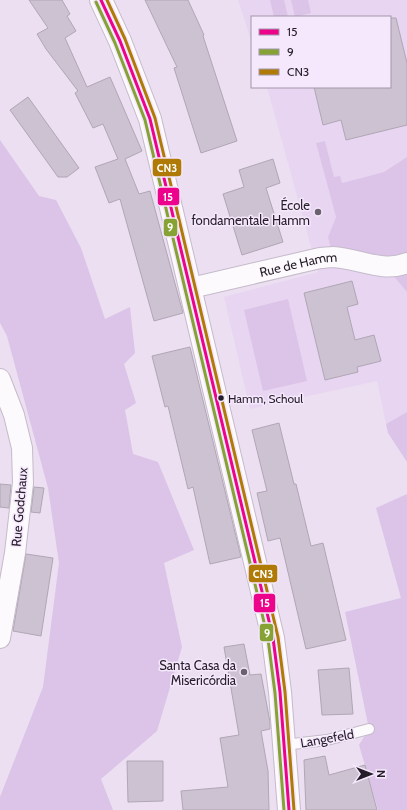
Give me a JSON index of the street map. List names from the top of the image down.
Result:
{
  "streets": {
    "street": ["Rue de Hamm", "Rue Godchaux"],
    "lane": ["Langefeld"]
  },
  "places": ["École fondamentale Hamm", "Hamm, Schoul", "Santa Casa da Misericórdia"],
  "lines": ["transit line 15", "transit line CN3", "transit line 9"],
  "legend": ["15", "9", "CN3"],
  "north": "right"
}
